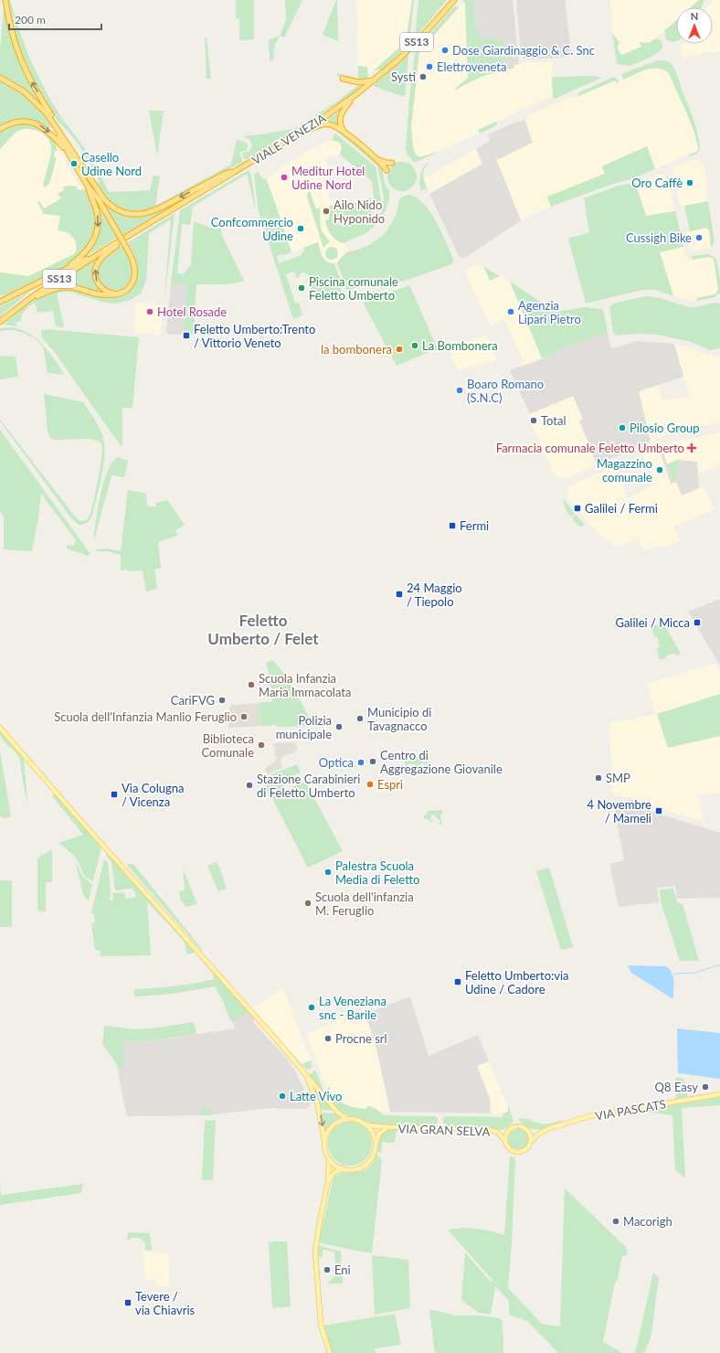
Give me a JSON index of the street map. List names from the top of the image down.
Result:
{
  "streets": {
    "highway": ["SS13", "VIALE VENEZIA"],
    "main road": ["VIA PASCATS", "VIA GRAN SELVA"]
  },
  "crossings": [
    ["VIA PASCATS", "VIA GRAN SELVA"]
  ],
  "districts": ["Feletto Umberto / Felet"],
  "places": {
    "other": [
      "Dose Giardinaggio & C. Snc",
      "Elettroveneta",
      "Systi",
      "Casello Udine Nord",
      "Meditur Hotel Udine Nord",
      "Oro Caffè",
      "Ailo Nido Hyponido",
      "Confcommercio Udine",
      "Cussigh Bike",
      "Piscina comunale Feletto Umberto",
      "Hotel Rosade",
      "Agenzia Lipari Pietro",
      "La Bombonera",
      "la bombonera",
      "Boaro Romano (S.N.C)",
      "Total",
      "Pilosio Group",
      "Magazzino comunale",
      "Scuola Infanzia Maria Immacolata",
      "CariFVG",
      "Scuola dell'Infanzia Manlio Feruglio",
      "Municipio di Tavagnacco",
      "Polizia municipale",
      "Biblioteca Comunale",
      "Centro di Aggregazione Giovanile",
      "Optica",
      "SMP",
      "Esprì",
      "Stazione Carabinieri di Feletto Umberto",
      "Palestra Scuola Media di Feletto",
      "Scuola dell'infanzia M. Feruglio",
      "La Veneziana snc - Barile",
      "Procne srl",
      "Q8 Easy",
      "Latte Vivo",
      "Macorigh",
      "Eni"
    ],
    "transit": [
      "Feletto Umberto:Trento / Vittorio Veneto",
      "Galilei / Fermi",
      "Fermi",
      "24 Maggio / Tiepolo",
      "Galilei / Micca",
      "Via Colugna / Vicenza",
      "4 Novembre / Mameli",
      "Feletto Umberto:via Udine / Cadore",
      "Tevere / via Chiavris"
    ],
    "health": ["Farmacia comunale Feletto Umberto"]
  },
  "scale_bar": "200 m",
  "north": "top"
}
